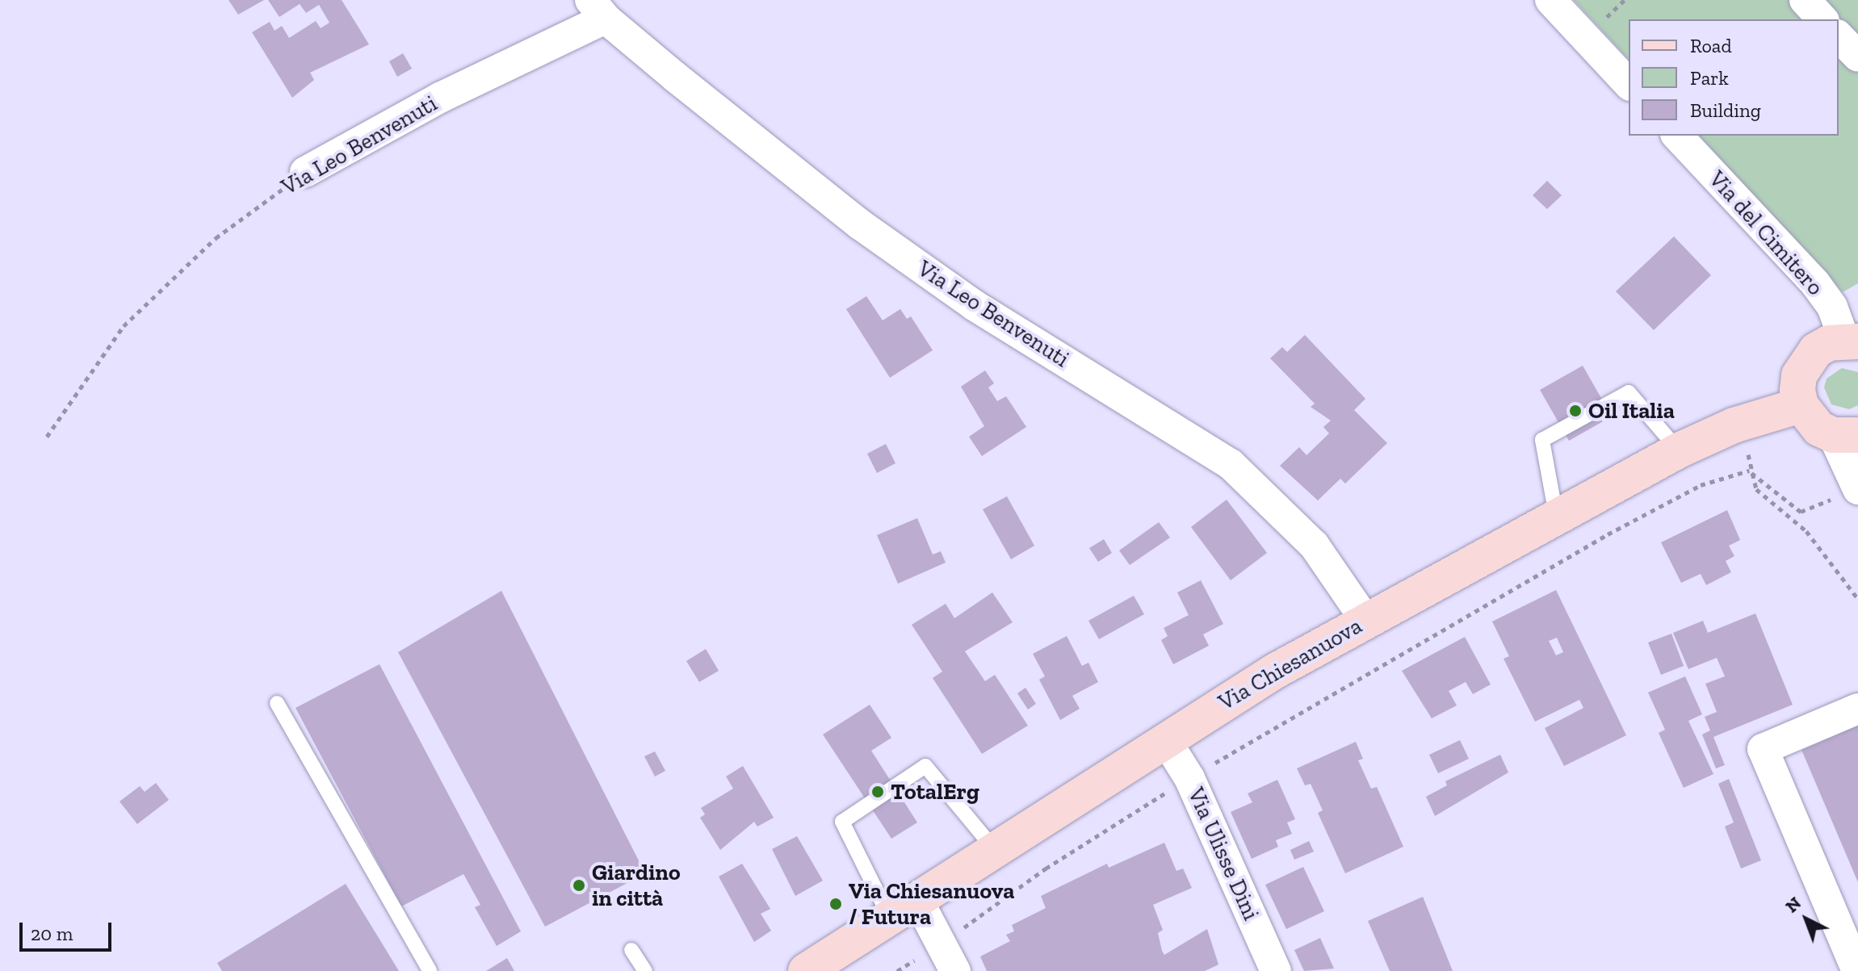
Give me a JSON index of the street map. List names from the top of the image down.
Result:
{
  "streets": {
    "main road": ["Via Chiesanuova"],
    "street": ["Via Leo Benvenuti", "Via del Cimitero", "Via Ulisse Dini"]
  },
  "crossings": [
    ["Via Leo Benvenuti", "Via Chiesanuova"],
    ["Via Chiesanuova", "Via Ulisse Dini"]
  ],
  "places": [
    "Oil Italia",
    "TotalErg",
    "Giardino in città",
    "Via Chiesanuova / Futura"
  ],
  "legend": ["Road", "Park", "Building"],
  "scale_bar": "20 m",
  "north": "top left"
}
